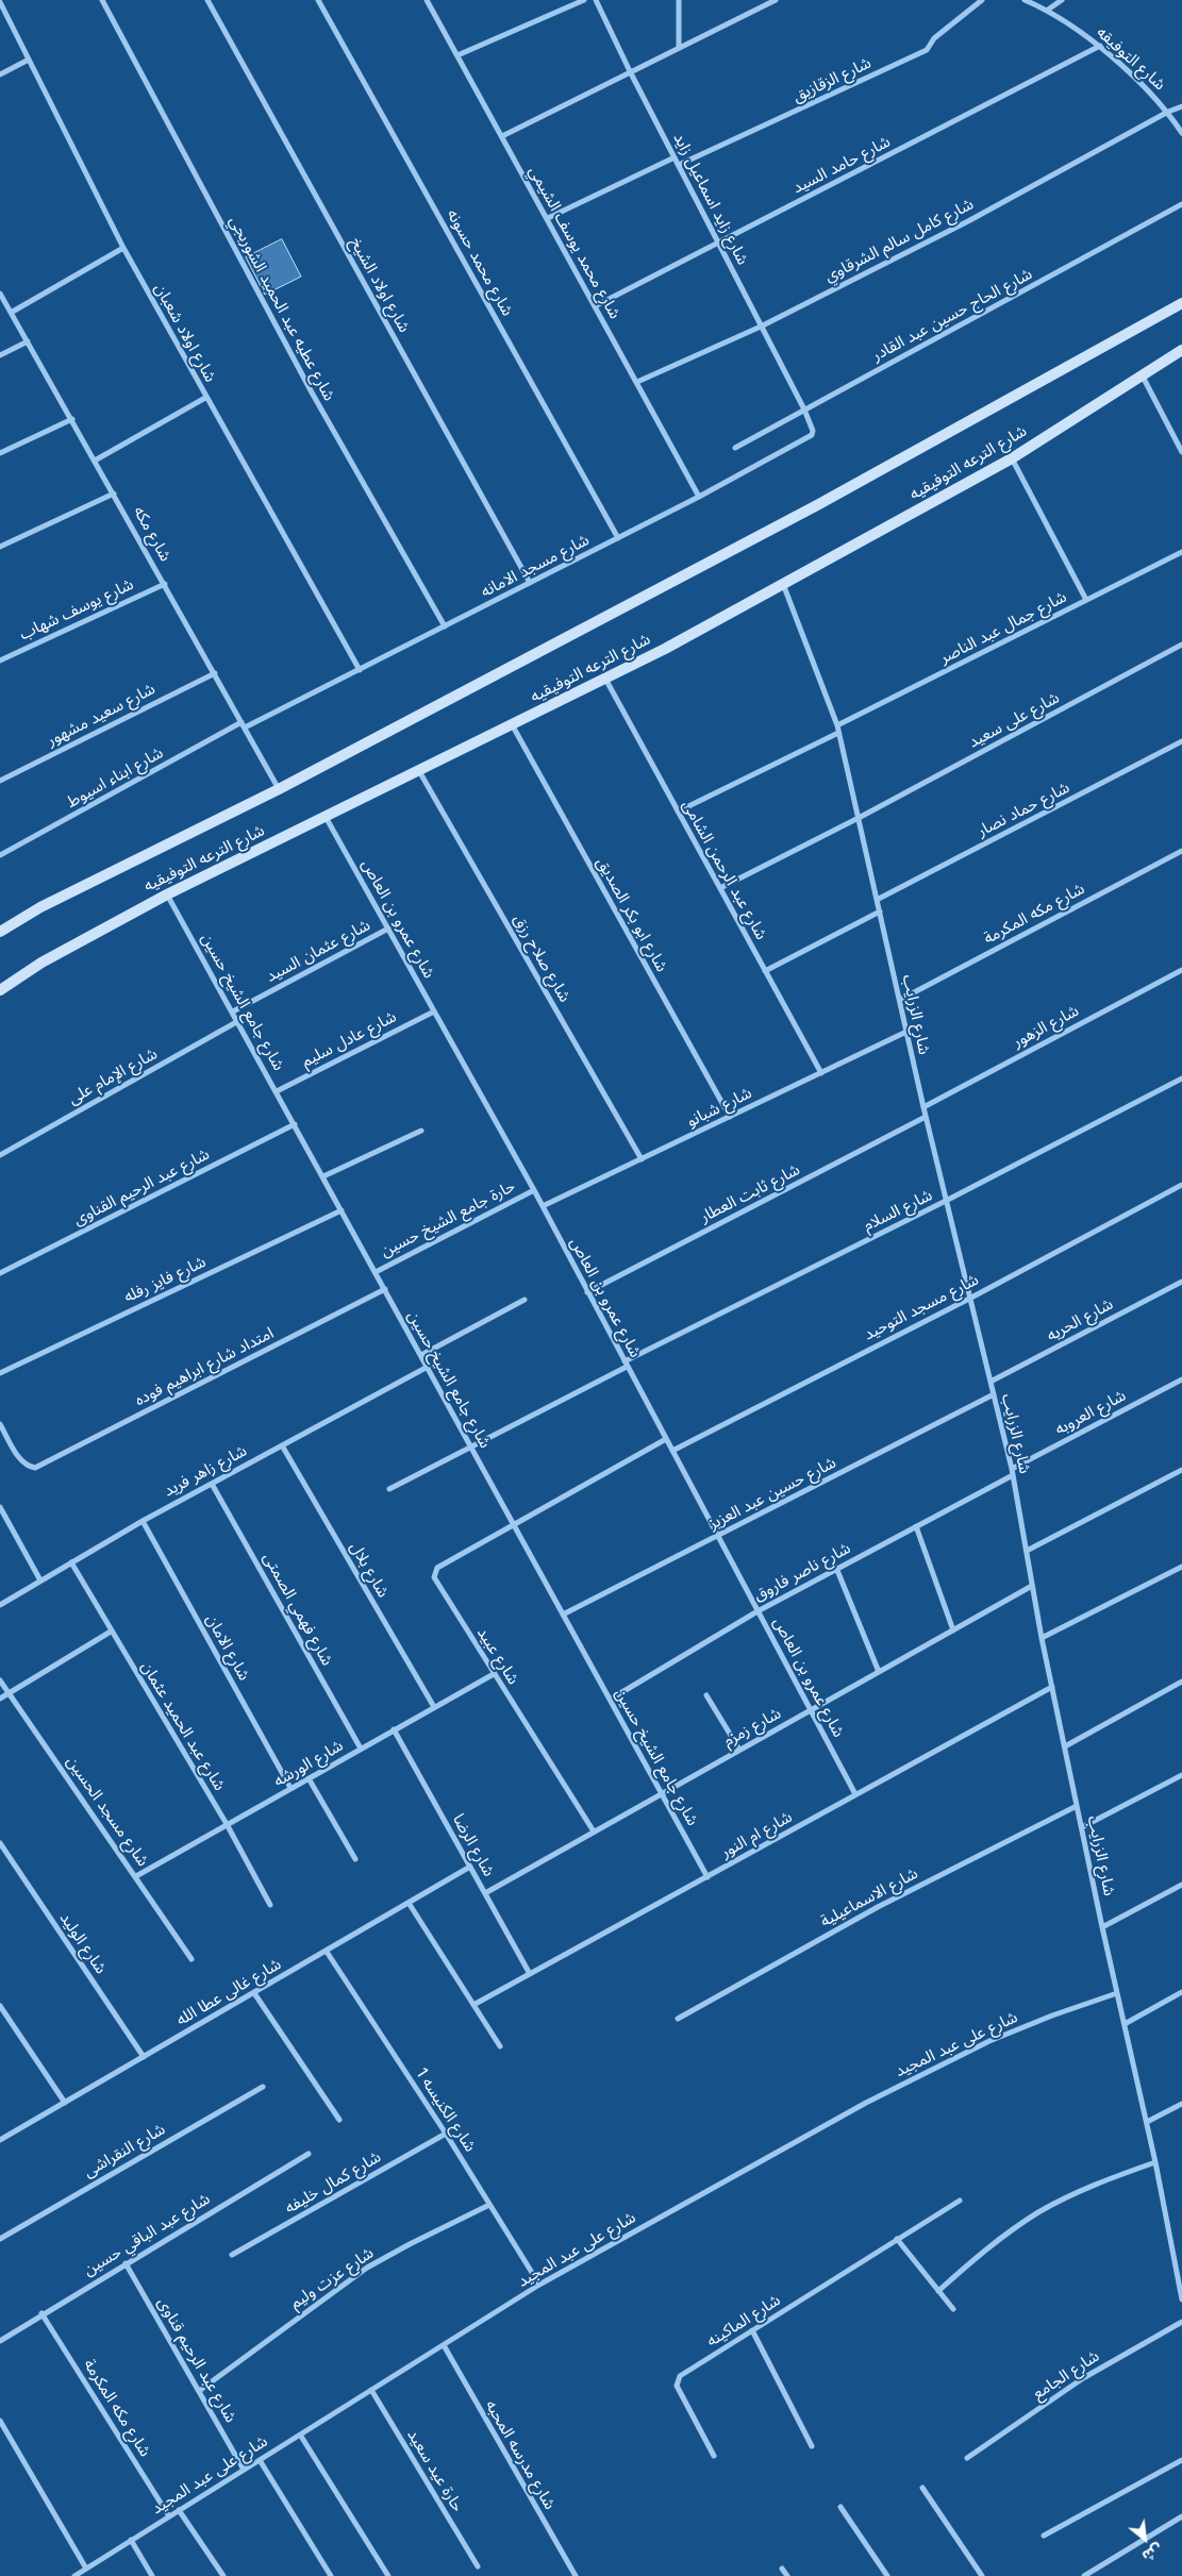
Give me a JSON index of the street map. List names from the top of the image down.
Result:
{
  "streets": {
    "main road": ["شارع الترعه التوفيقيه"],
    "street": [
      "شارع التوفيقه",
      "شارع الزقازيق",
      "شارع حامد السيد",
      "شارع زايد اسماعيل زايد",
      "شارع كامل سالم الشرقاوي",
      "شارع محمد يوسف الشيمي",
      "شارع محمد حسونه",
      "شارع اولاد الشيخ",
      "شارع عطيه عبد الحميد الشوربجي",
      "شارع الحاج حسين عبد القادر",
      "شارع اولاد شعبان",
      "شارع مكه",
      "شارع مسجد الامانه",
      "شارع يوسف شهاب",
      "شارع جمال عبد الناصر",
      "شارع سعيد مشهور",
      "شارع على سعيد",
      "شارع ابناء اسيوط",
      "شارع حماد نصار",
      "شارع عبد الرحمن الشامى",
      "شارع مكه المكرمة",
      "شارع ابو بكر الصديق",
      "شارع عمرو بن العاص",
      "شارع عثمان السيد",
      "شارع صلاح رزق",
      "شارع جامع الشيخ حسين",
      "شارع الزرايب",
      "شارع الزهور",
      "شارع عادل سليم",
      "شارع الإمام على",
      "شارع شبانو",
      "شارع عبد الرحيم القناوى",
      "شارع ثابت العطار",
      "شارع السلام",
      "حارة جامع الشيخ حسين",
      "شارع فايز رفله",
      "شارع مسجد التوحيد",
      "شارع الحريه",
      "امتداد شارع ابراهيم فوده",
      "شارع العروبه",
      "شارع زاهر فريد",
      "شارع حسين عبد العزيز",
      "شارع بلال",
      "شارع ناصر فاروق",
      "شارع فهمي الصمتى",
      "شارع الامان",
      "شارع عبيد",
      "شارع عبد الحميد عثمان",
      "شارع زمزم",
      "شارع الورشه",
      "شارع مسجد الحسين",
      "شارع ام النور",
      "شارع الرضا",
      "شارع الاسماعيلية",
      "شارع الوليد",
      "شارع غالى عطا الله",
      "شارع على عبد المجيد",
      "شارع الكنيسه 1",
      "شارع النقراشى",
      "شارع كمال خليفه",
      "شارع عبد الباقي حسين",
      "شارع عزت وليم",
      "شارع الماكينه",
      "شارع عبد الرحيم قناوى",
      "شارع الجامع",
      "شارع مدرسه المحبه",
      "حارة عيد سعيد"
    ]
  },
  "crossings": [
    ["شارع التوفيقه", "شارع حامد السيد"],
    ["شارع التوفيقه", "شارع كامل سالم الشرقاوي"],
    ["شارع الزقازيق", "شارع زايد اسماعيل زايد"],
    ["شارع حامد السيد", "شارع زايد اسماعيل زايد"],
    ["شارع حامد السيد", "شارع محمد يوسف الشيمي"],
    ["شارع زايد اسماعيل زايد", "شارع كامل سالم الشرقاوي"],
    ["شارع زايد اسماعيل زايد", "شارع الحاج حسين عبد القادر"],
    ["شارع زايد اسماعيل زايد", "شارع مسجد الامانه"],
    ["شارع كامل سالم الشرقاوي", "شارع محمد يوسف الشيمي"],
    ["شارع محمد يوسف الشيمي", "شارع مسجد الامانه"],
    ["شارع محمد حسونه", "شارع مسجد الامانه"],
    ["شارع اولاد الشيخ", "شارع مسجد الامانه"],
    ["شارع عطيه عبد الحميد الشوربجي", "شارع مسجد الامانه"],
    ["شارع الحاج حسين عبد القادر", "شارع مسجد الامانه"],
    ["شارع اولاد شعبان", "شارع مسجد الامانه"],
    ["شارع الترعه التوفيقيه", "شارع مكه"],
    ["شارع الترعه التوفيقيه", "شارع عبد الرحمن الشامى"],
    ["شارع الترعه التوفيقيه", "شارع ابو بكر الصديق"],
    ["شارع الترعه التوفيقيه", "شارع عمرو بن العاص"],
    ["شارع الترعه التوفيقيه", "شارع صلاح رزق"],
    ["شارع الترعه التوفيقيه", "شارع جامع الشيخ حسين"],
    ["شارع الترعه التوفيقيه", "شارع الزرايب"],
    ["شارع مكه", "شارع مسجد الامانه"],
    ["شارع مكه", "شارع يوسف شهاب"],
    ["شارع مكه", "شارع سعيد مشهور"],
    ["شارع مكه", "شارع ابناء اسيوط"],
    ["شارع مسجد الامانه", "شارع ابناء اسيوط"],
    ["شارع جمال عبد الناصر", "شارع الزرايب"],
    ["شارع على سعيد", "شارع عبد الرحمن الشامى"],
    ["شارع على سعيد", "شارع الزرايب"],
    ["شارع حماد نصار", "شارع الزرايب"],
    ["شارع عبد الرحمن الشامى", "شارع شبانو"],
    ["شارع مكه المكرمة", "شارع الزرايب"],
    ["شارع مكه المكرمة", "شارع على عبد المجيد"],
    ["شارع مكه المكرمة", "شارع عبد الباقي حسين"],
    ["شارع ابو بكر الصديق", "شارع شبانو"],
    ["شارع عمرو بن العاص", "شارع عثمان السيد"],
    ["شارع عمرو بن العاص", "شارع عادل سليم"],
    ["شارع عمرو بن العاص", "شارع شبانو"],
    ["شارع عمرو بن العاص", "شارع ثابت العطار"],
    ["شارع عمرو بن العاص", "شارع السلام"],
    ["شارع عمرو بن العاص", "حارة جامع الشيخ حسين"],
    ["شارع عمرو بن العاص", "شارع مسجد التوحيد"],
    ["شارع عمرو بن العاص", "شارع حسين عبد العزيز"],
    ["شارع عمرو بن العاص", "شارع ناصر فاروق"],
    ["شارع عمرو بن العاص", "شارع زمزم"],
    ["شارع عمرو بن العاص", "شارع ام النور"],
    ["شارع عثمان السيد", "شارع جامع الشيخ حسين"],
    ["شارع صلاح رزق", "شارع شبانو"],
    ["شارع جامع الشيخ حسين", "شارع عادل سليم"],
    ["شارع جامع الشيخ حسين", "شارع الإمام على"],
    ["شارع جامع الشيخ حسين", "شارع عبد الرحيم القناوى"],
    ["شارع جامع الشيخ حسين", "حارة جامع الشيخ حسين"],
    ["شارع جامع الشيخ حسين", "شارع فايز رفله"],
    ["شارع جامع الشيخ حسين", "امتداد شارع ابراهيم فوده"],
    ["شارع جامع الشيخ حسين", "شارع زاهر فريد"],
    ["شارع جامع الشيخ حسين", "شارع حسين عبد العزيز"],
    ["شارع جامع الشيخ حسين", "شارع ناصر فاروق"],
    ["شارع جامع الشيخ حسين", "شارع عبيد"],
    ["شارع جامع الشيخ حسين", "شارع زمزم"],
    ["شارع جامع الشيخ حسين", "شارع ام النور"],
    ["شارع الزرايب", "شارع الزهور"],
    ["شارع الزرايب", "شارع شبانو"],
    ["شارع الزرايب", "شارع ثابت العطار"],
    ["شارع الزرايب", "شارع السلام"],
    ["شارع الزرايب", "شارع مسجد التوحيد"],
    ["شارع الزرايب", "شارع الحريه"],
    ["شارع الزرايب", "شارع العروبه"],
    ["شارع الزرايب", "شارع حسين عبد العزيز"],
    ["شارع الزرايب", "شارع ناصر فاروق"],
    ["شارع الزرايب", "شارع زمزم"],
    ["شارع الزرايب", "شارع ام النور"],
    ["شارع الزرايب", "شارع الاسماعيلية"],
    ["شارع الزرايب", "شارع على عبد المجيد"],
    ["شارع العروبه", "شارع ناصر فاروق"],
    ["شارع زاهر فريد", "شارع بلال"],
    ["شارع زاهر فريد", "شارع فهمي الصمتى"],
    ["شارع زاهر فريد", "شارع الامان"],
    ["شارع زاهر فريد", "شارع عبد الحميد عثمان"],
    ["شارع بلال", "شارع الورشه"],
    ["شارع فهمي الصمتى", "شارع الورشه"],
    ["شارع الامان", "شارع الورشه"],
    ["شارع عبيد", "شارع زمزم"],
    ["شارع عبيد", "شارع الورشه"],
    ["شارع عبد الحميد عثمان", "شارع الورشه"],
    ["شارع زمزم", "شارع الرضا"],
    ["شارع الورشه", "شارع مسجد الحسين"],
    ["شارع الورشه", "شارع الرضا"],
    ["شارع ام النور", "شارع الرضا"],
    ["شارع الرضا", "شارع غالى عطا الله"],
    ["شارع الوليد", "شارع غالى عطا الله"],
    ["شارع غالى عطا الله", "شارع الكنيسه 1"],
    ["شارع على عبد المجيد", "شارع الكنيسه 1"],
    ["شارع على عبد المجيد", "شارع عبد الرحيم قناوى"],
    ["شارع على عبد المجيد", "شارع مدرسه المحبه"],
    ["شارع على عبد المجيد", "حارة عيد سعيد"],
    ["شارع الكنيسه 1", "شارع كمال خليفه"],
    ["شارع الكنيسه 1", "شارع عزت وليم"],
    ["شارع عبد الباقي حسين", "شارع عبد الرحيم قناوى"],
    ["شارع عزت وليم", "شارع عبد الرحيم قناوى"]
  ],
  "north": "bottom right"
}
